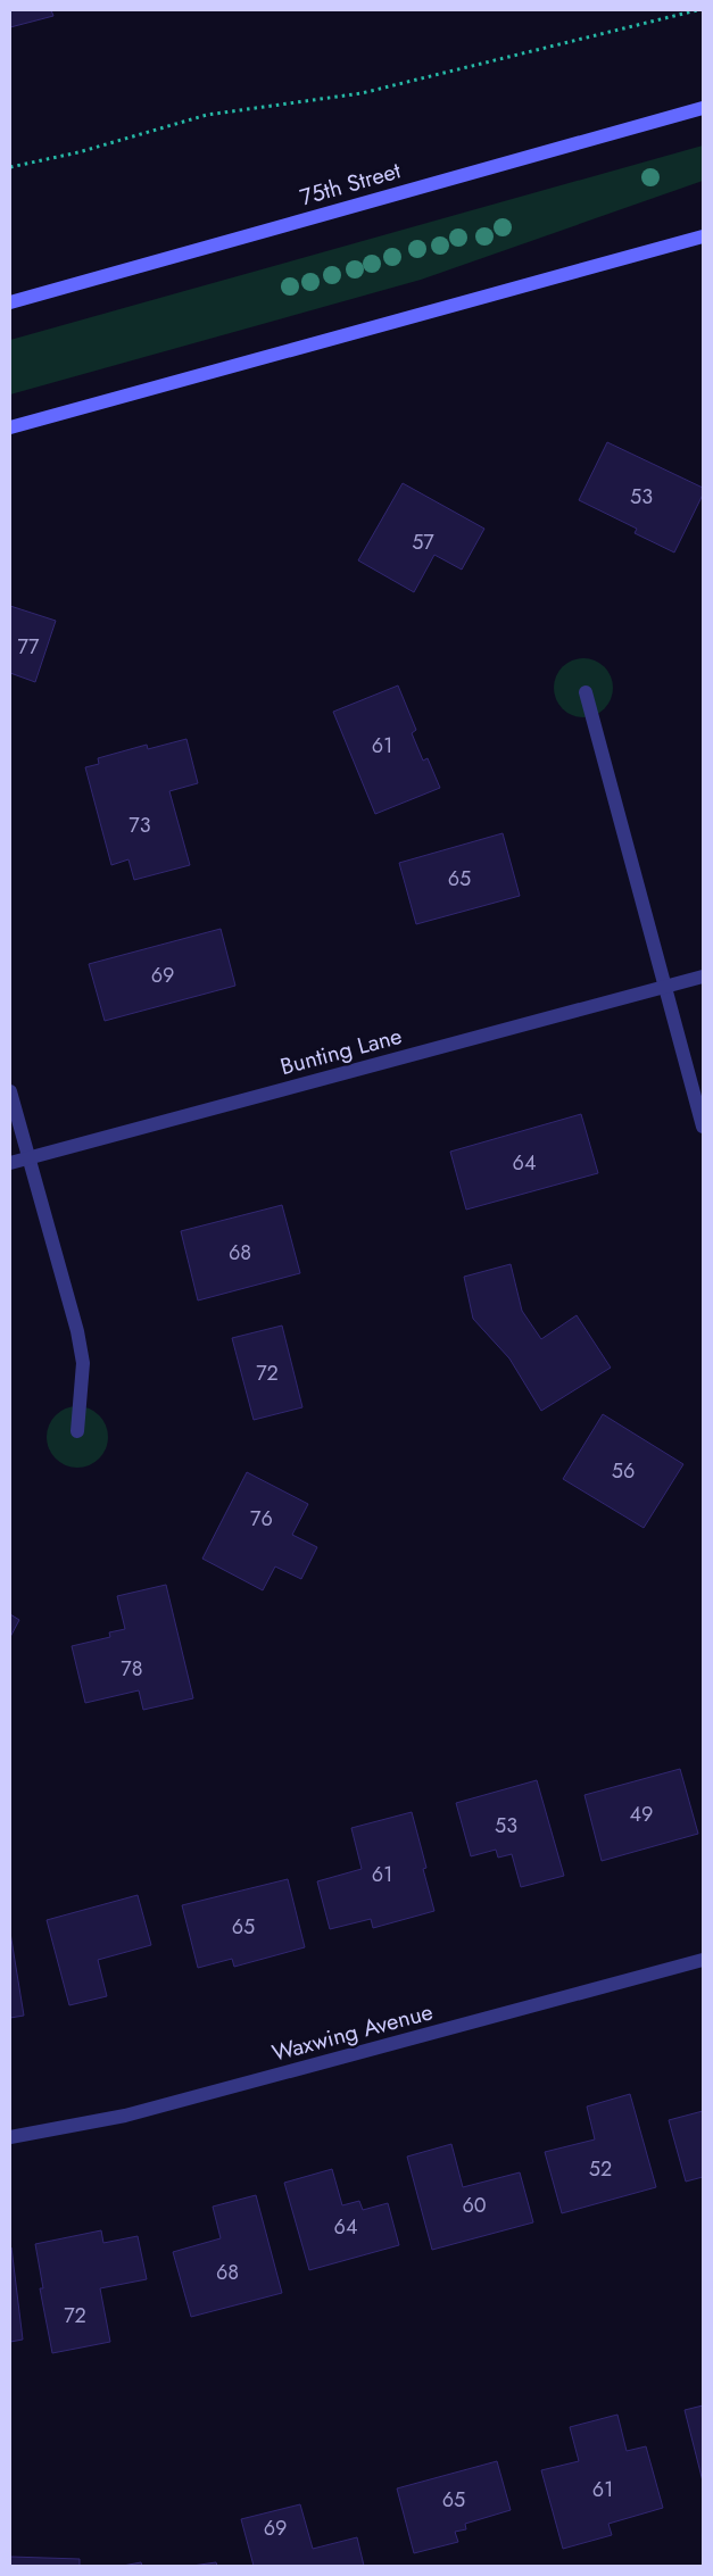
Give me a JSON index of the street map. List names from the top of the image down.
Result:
{
  "streets": {
    "main road": ["75th Street"],
    "street": ["Bunting Lane", "Waxwing Avenue"]
  },
  "house_numbers": [
    "53",
    "57",
    "77",
    "61",
    "73",
    "65",
    "69",
    "64",
    "68",
    "72",
    "56",
    "76",
    "78",
    "49",
    "53",
    "61",
    "65",
    "52",
    "60",
    "64",
    "68",
    "72",
    "61",
    "65",
    "69"
  ]
}
